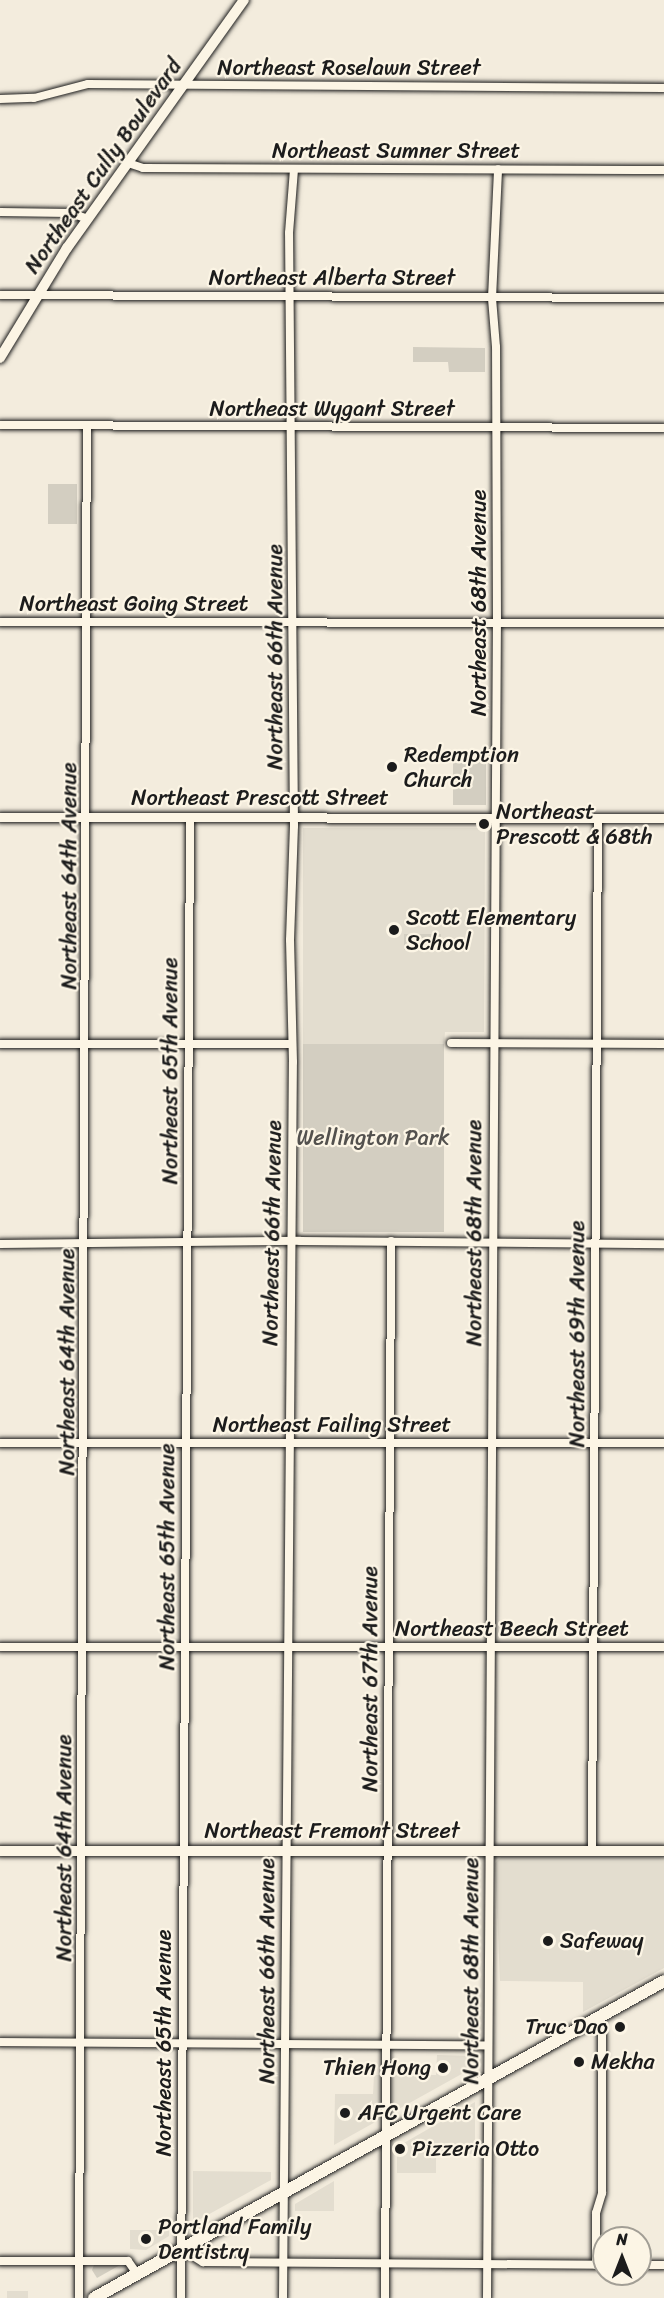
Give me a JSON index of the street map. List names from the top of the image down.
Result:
{
  "streets": {
    "main road": ["Northeast Cully Boulevard", "Northeast Fremont Street"],
    "street": [
      "Northeast Roselawn Street",
      "Northeast Sumner Street",
      "Northeast Alberta Street",
      "Northeast Wygant Street",
      "Northeast 68th Avenue",
      "Northeast Going Street",
      "Northeast 66th Avenue",
      "Northeast Prescott Street",
      "Northeast 64th Avenue",
      "Northeast 65th Avenue",
      "Northeast 69th Avenue",
      "Northeast Failing Street",
      "Northeast Beech Street",
      "Northeast 67th Avenue"
    ]
  },
  "crossings": [
    ["Northeast Roselawn Street", "Northeast Cully Boulevard"],
    ["Northeast Sumner Street", "Northeast Cully Boulevard"],
    ["Northeast Sumner Street", "Northeast 68th Avenue"],
    ["Northeast Sumner Street", "Northeast 66th Avenue"],
    ["Northeast Cully Boulevard", "Northeast Alberta Street"],
    ["Northeast Alberta Street", "Northeast 68th Avenue"],
    ["Northeast Alberta Street", "Northeast 66th Avenue"],
    ["Northeast Wygant Street", "Northeast 68th Avenue"],
    ["Northeast Wygant Street", "Northeast 66th Avenue"],
    ["Northeast Wygant Street", "Northeast 64th Avenue"],
    ["Northeast 68th Avenue", "Northeast Going Street"],
    ["Northeast 68th Avenue", "Northeast Prescott Street"],
    ["Northeast 68th Avenue", "Northeast Failing Street"],
    ["Northeast 68th Avenue", "Northeast Beech Street"],
    ["Northeast 68th Avenue", "Northeast Fremont Street"],
    ["Northeast Going Street", "Northeast 66th Avenue"],
    ["Northeast Going Street", "Northeast 64th Avenue"],
    ["Northeast 66th Avenue", "Northeast Prescott Street"],
    ["Northeast 66th Avenue", "Northeast Failing Street"],
    ["Northeast 66th Avenue", "Northeast Beech Street"],
    ["Northeast 66th Avenue", "Northeast Fremont Street"],
    ["Northeast Prescott Street", "Northeast 64th Avenue"],
    ["Northeast Prescott Street", "Northeast 65th Avenue"],
    ["Northeast Prescott Street", "Northeast 69th Avenue"],
    ["Northeast 64th Avenue", "Northeast Failing Street"],
    ["Northeast 64th Avenue", "Northeast Beech Street"],
    ["Northeast 64th Avenue", "Northeast Fremont Street"],
    ["Northeast 65th Avenue", "Northeast Failing Street"],
    ["Northeast 65th Avenue", "Northeast Beech Street"],
    ["Northeast 65th Avenue", "Northeast Fremont Street"],
    ["Northeast 69th Avenue", "Northeast Failing Street"],
    ["Northeast 69th Avenue", "Northeast Beech Street"],
    ["Northeast 69th Avenue", "Northeast Fremont Street"],
    ["Northeast Failing Street", "Northeast 67th Avenue"],
    ["Northeast Beech Street", "Northeast 67th Avenue"],
    ["Northeast 67th Avenue", "Northeast Fremont Street"]
  ],
  "parks": ["Wellington Park"],
  "places": [
    "Redemption Church",
    "Northeast Prescott & 68th",
    "Scott Elementary School",
    "Safeway",
    "Truc Dao",
    "Mekha",
    "Thien Hong",
    "AFC Urgent Care",
    "Pizzeria Otto",
    "Portland Family Dentistry"
  ],
  "north": "top"
}
